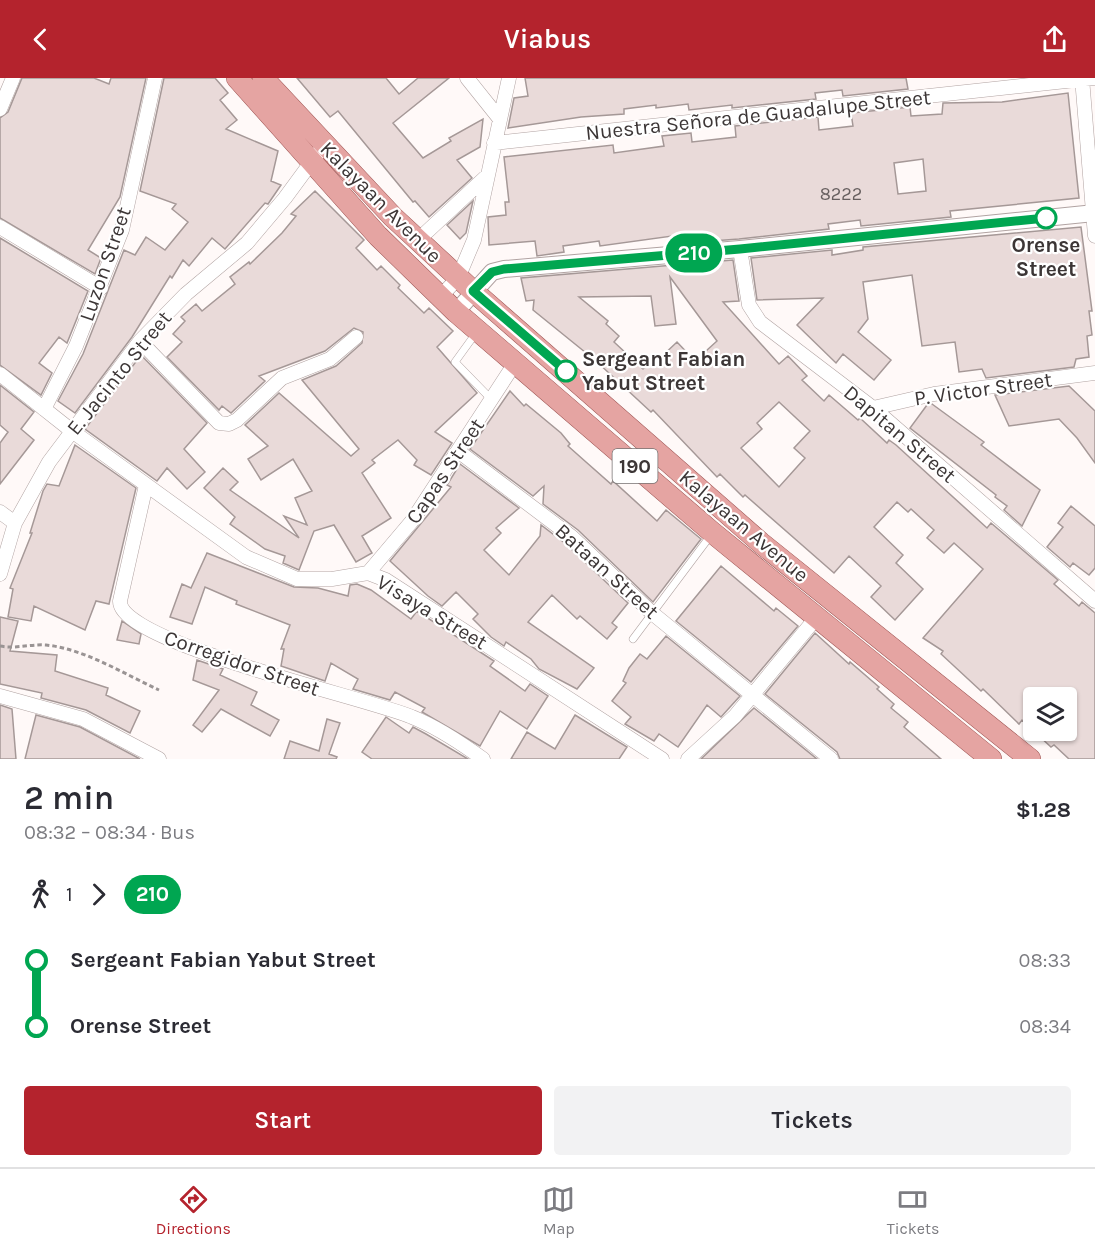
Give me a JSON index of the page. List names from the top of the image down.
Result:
{
  "streets": {
    "main road": ["Kalayaan Avenue", "190"],
    "street": [
      "Nuestra Señora de Guadalupe Street",
      "Luzon Street",
      "E. Jacinto Street",
      "P. Victor Street",
      "Dapitan Street",
      "Capas Street",
      "Bataan Street",
      "Visaya Street",
      "Corregidor Street"
    ]
  },
  "crossings": [
    ["Kalayaan Avenue", "E. Jacinto Street"],
    ["Kalayaan Avenue", "Capas Street"],
    ["Luzon Street", "Visaya Street"],
    ["E. Jacinto Street", "Visaya Street"],
    ["P. Victor Street", "Dapitan Street"],
    ["Capas Street", "Bataan Street"],
    ["Capas Street", "Visaya Street"],
    ["Visaya Street", "Corregidor Street"]
  ],
  "places": ["Orense Street", "Sergeant Fabian Yabut Street"],
  "lines": ["bus line 210"],
  "house_numbers": ["8222"],
  "page": {
    "header": "Viabus",
    "on_map": "210",
    "heading": ["2 min", "08:32 – 08:34 · Bus", "$1.28"],
    "legs": ["1", "210"],
    "list": [
      {
        "name": "Sergeant Fabian Yabut Street",
        "value": "08:33"
      },
      {
        "name": "Orense Street",
        "value": "08:34"
      }
    ],
    "buttons": ["Start", "Tickets"],
    "tabs": ["Directions", "Map", "Tickets"]
  }
}
